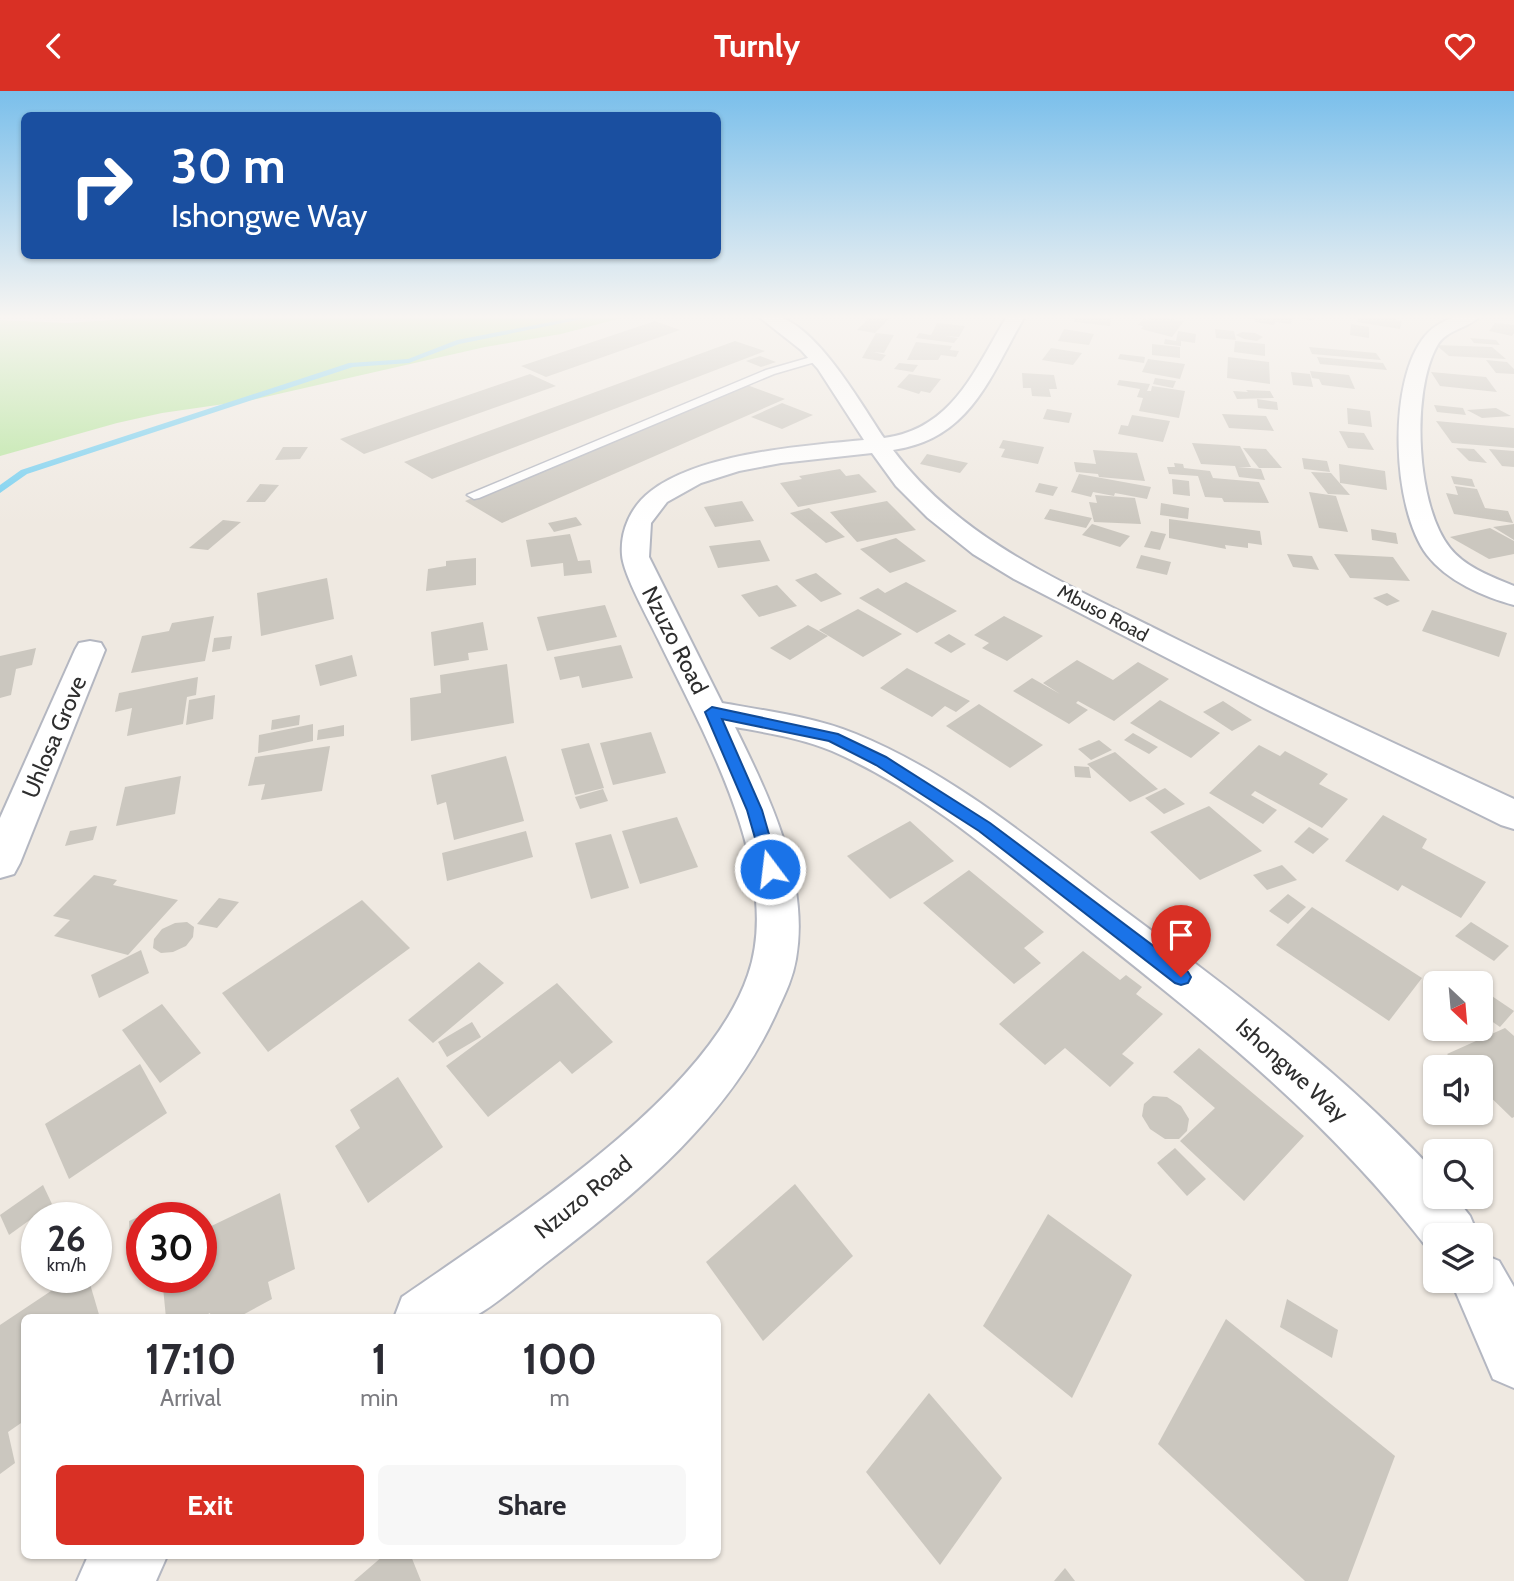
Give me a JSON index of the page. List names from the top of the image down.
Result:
{
  "streets": {
    "street": [
      "Mbuso Road",
      "Nzuzo Road",
      "Uhlosa Grove",
      "Ishongwe Way"
    ]
  },
  "crossings": [
    ["Mbuso Road", "Nzuzo Road"],
    ["Nzuzo Road", "Ishongwe Way"]
  ],
  "north": "bottom right",
  "page": {
    "header": "Turnly",
    "turn": ["30 m", "Ishongwe Way"],
    "speed": "26 km/h",
    "limit": "30",
    "eta": [
      "17:10",
      "Arrival",
      "1",
      "min",
      "100",
      "m"
    ],
    "buttons": ["Exit", "Share"]
  }
}
